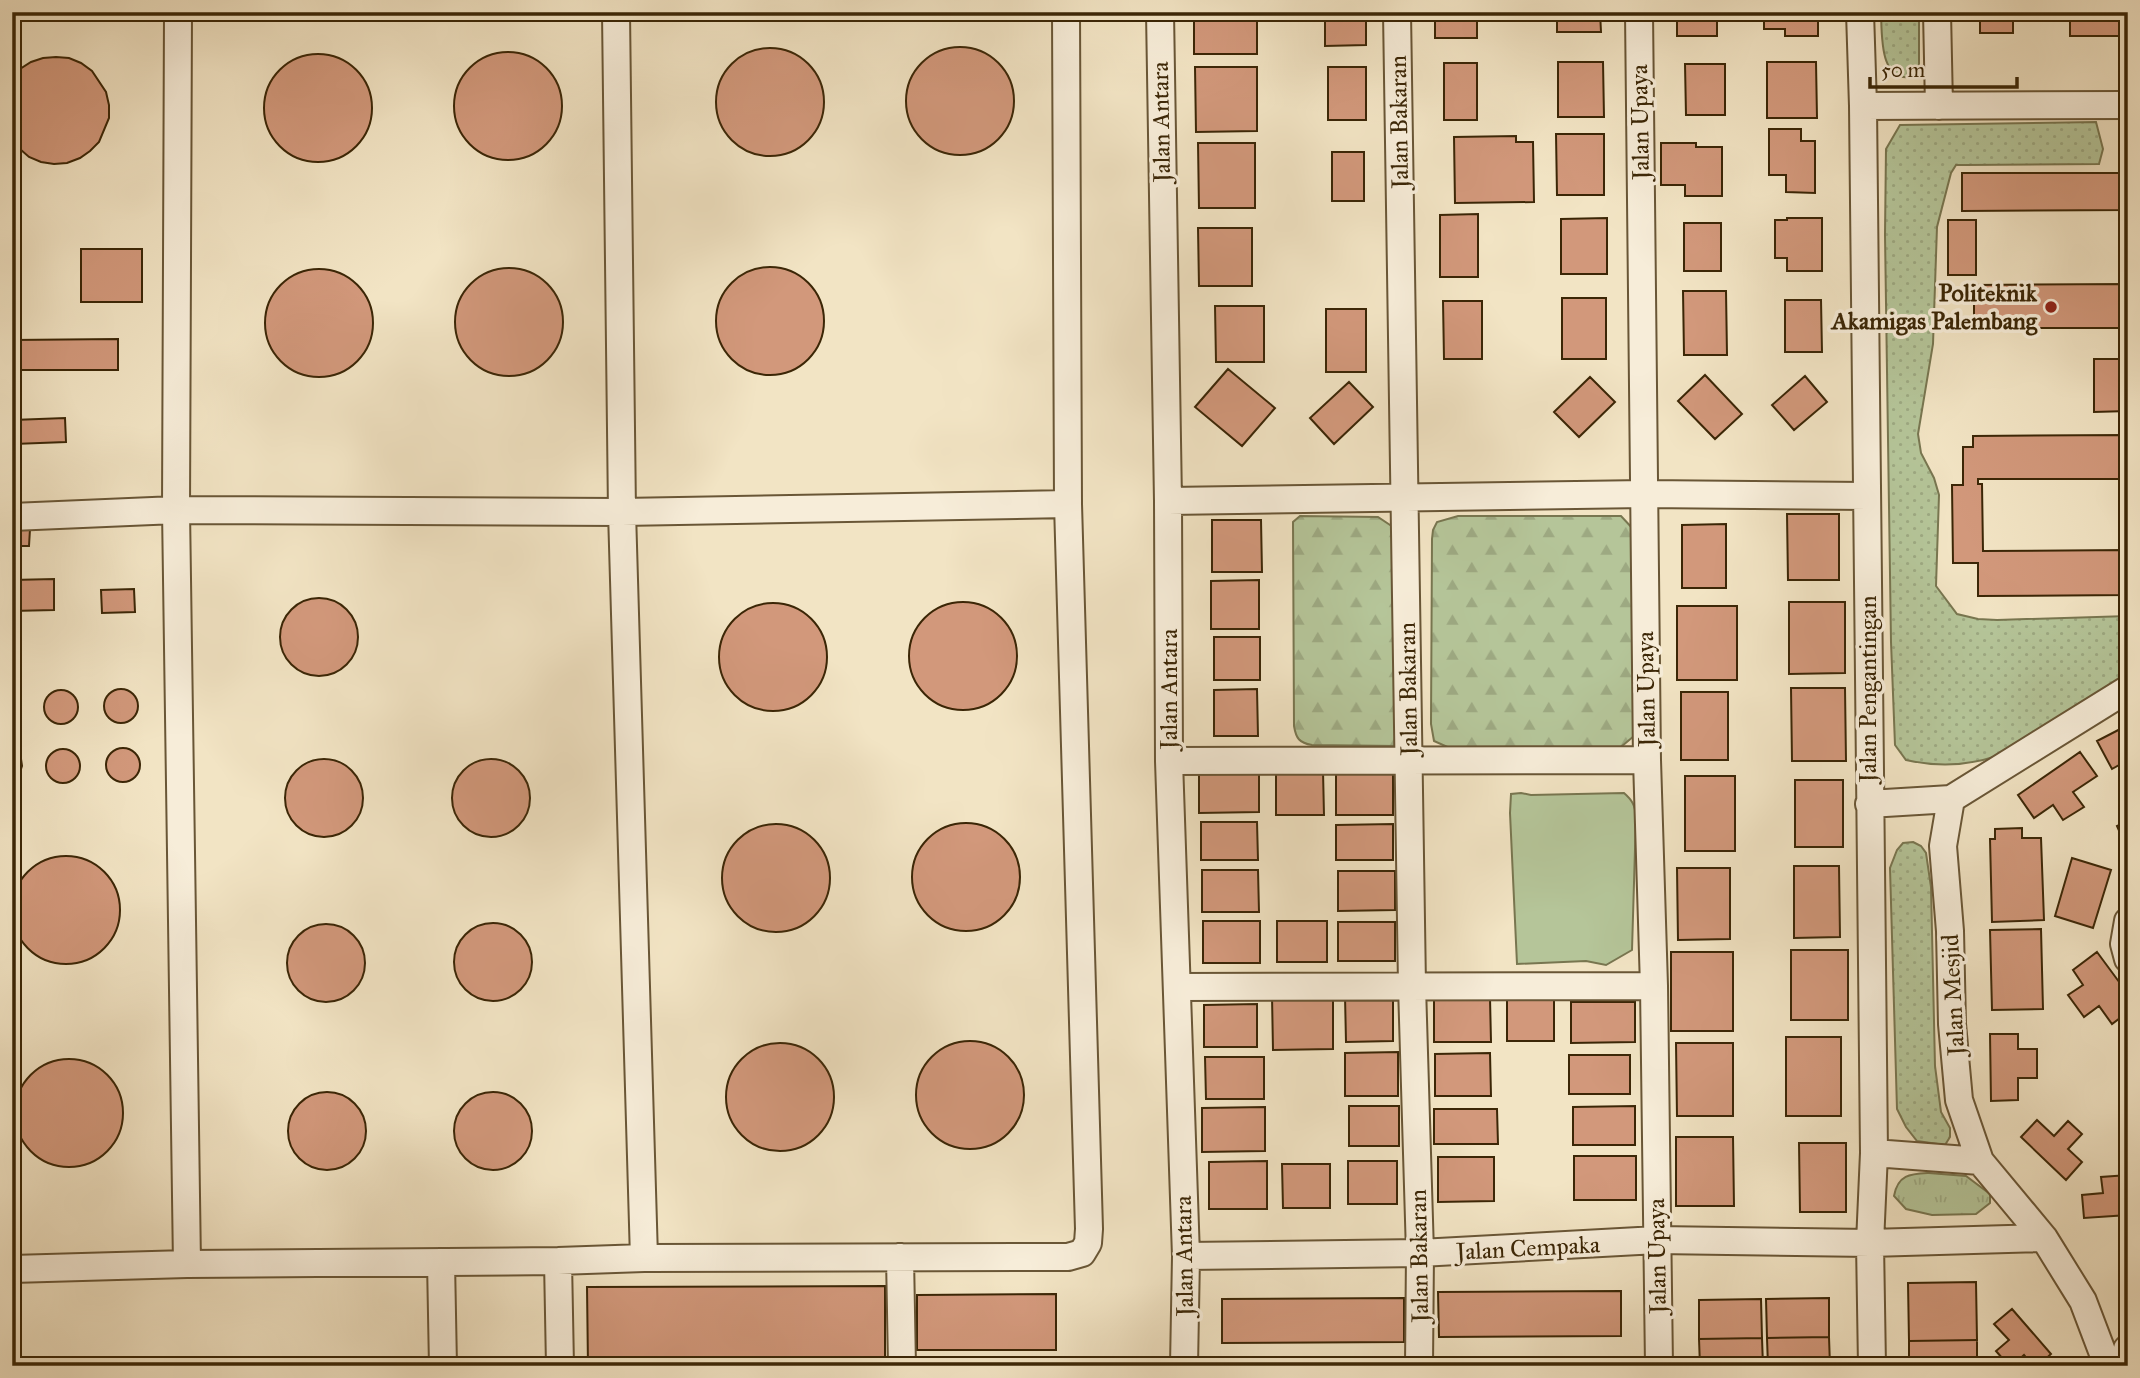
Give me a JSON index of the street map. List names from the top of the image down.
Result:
{
  "streets": {
    "street": [
      "Jalan Antara",
      "Jalan Bakaran",
      "Jalan Upaya",
      "Jalan Pengantingan",
      "Jalan Mesjid",
      "Jalan Cempaka"
    ]
  },
  "crossings": [
    ["Jalan Antara", "Jalan Cempaka"],
    ["Jalan Bakaran", "Jalan Cempaka"],
    ["Jalan Upaya", "Jalan Cempaka"],
    ["Jalan Pengantingan", "Jalan Cempaka"],
    ["Jalan Mesjid", "Jalan Cempaka"]
  ],
  "places": ["Politeknik Akamigas Palembang"],
  "scale_bar": "50 m"
}
